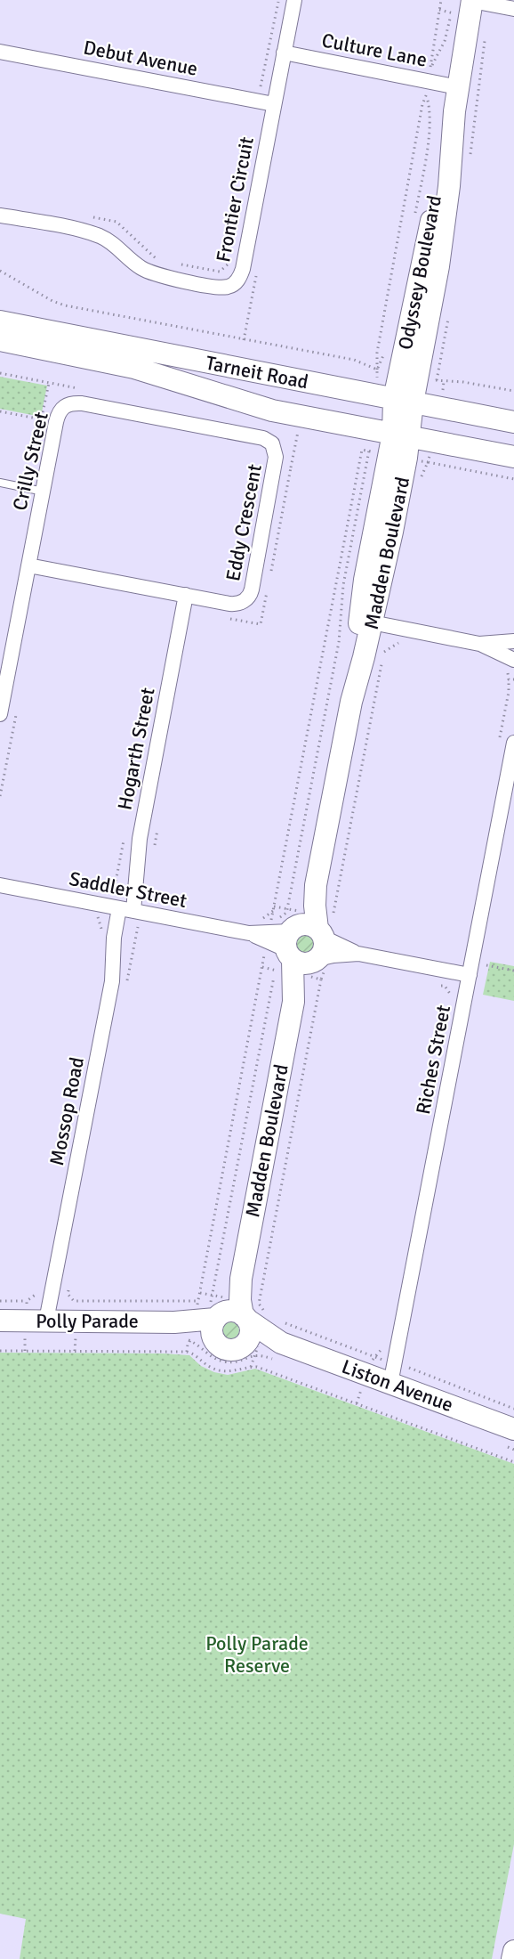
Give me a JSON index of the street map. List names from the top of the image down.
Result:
{
  "streets": {
    "street": [
      "Culture Lane",
      "Debut Avenue",
      "Frontier Circuit",
      "Odyssey Boulevard",
      "Tarneit Road",
      "Crilly Street",
      "Eddy Crescent",
      "Madden Boulevard",
      "Hogarth Street",
      "Saddler Street",
      "Riches Street",
      "Mossop Road",
      "Polly Parade",
      "Liston Avenue"
    ]
  },
  "crossings": [
    ["Culture Lane", "Frontier Circuit"],
    ["Culture Lane", "Odyssey Boulevard"],
    ["Debut Avenue", "Frontier Circuit"],
    ["Odyssey Boulevard", "Tarneit Road"],
    ["Odyssey Boulevard", "Madden Boulevard"],
    ["Tarneit Road", "Madden Boulevard"],
    ["Crilly Street", "Eddy Crescent"],
    ["Eddy Crescent", "Hogarth Street"],
    ["Madden Boulevard", "Saddler Street"],
    ["Madden Boulevard", "Polly Parade"],
    ["Madden Boulevard", "Liston Avenue"],
    ["Hogarth Street", "Saddler Street"],
    ["Hogarth Street", "Mossop Road"],
    ["Saddler Street", "Mossop Road"],
    ["Riches Street", "Liston Avenue"],
    ["Mossop Road", "Polly Parade"],
    ["Polly Parade", "Liston Avenue"]
  ],
  "parks": ["Polly Parade Reserve"]
}
